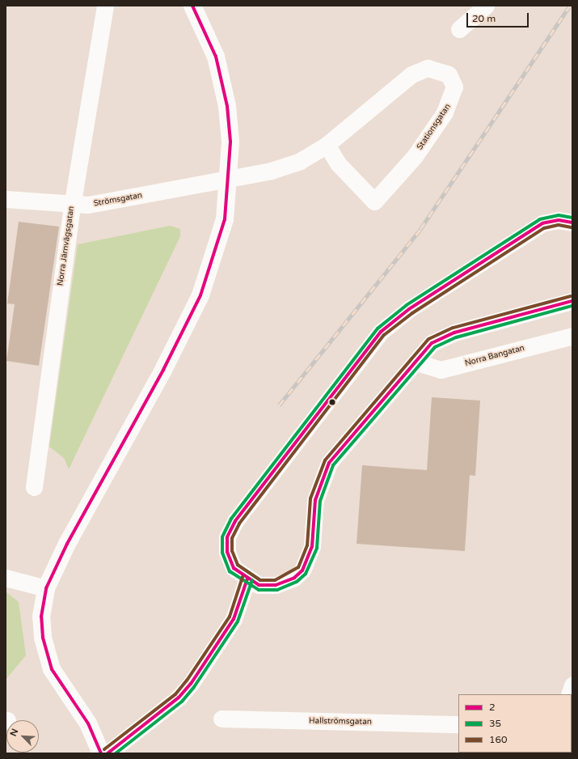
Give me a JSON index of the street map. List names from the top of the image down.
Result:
{
  "streets": {
    "street": [
      "Stationsgatan",
      "Strömsgatan",
      "Norra Järnvägsgatan",
      "Norra Bangatan",
      "Hallströmsgatan"
    ]
  },
  "crossings": [
    ["Stationsgatan", "Strömsgatan"],
    ["Strömsgatan", "Norra Järnvägsgatan"]
  ],
  "lines": ["transit line 2", "transit line 35", "transit line 160"],
  "legend": ["2", "35", "160"],
  "scale_bar": "20 m",
  "north": "top left"
}
